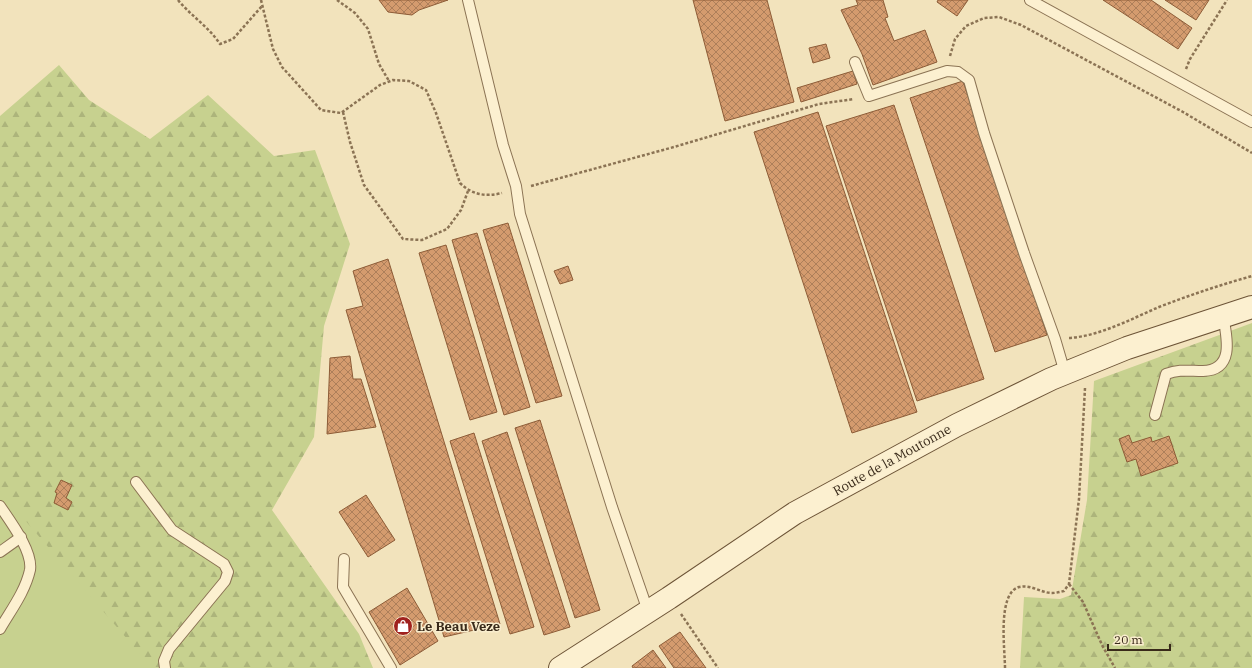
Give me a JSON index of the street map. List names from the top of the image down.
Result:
{
  "streets": {
    "main road": ["Route de la Moutonne"]
  },
  "places": {
    "shop": ["Le Beau Veze"]
  },
  "scale_bar": "20 m"
}
